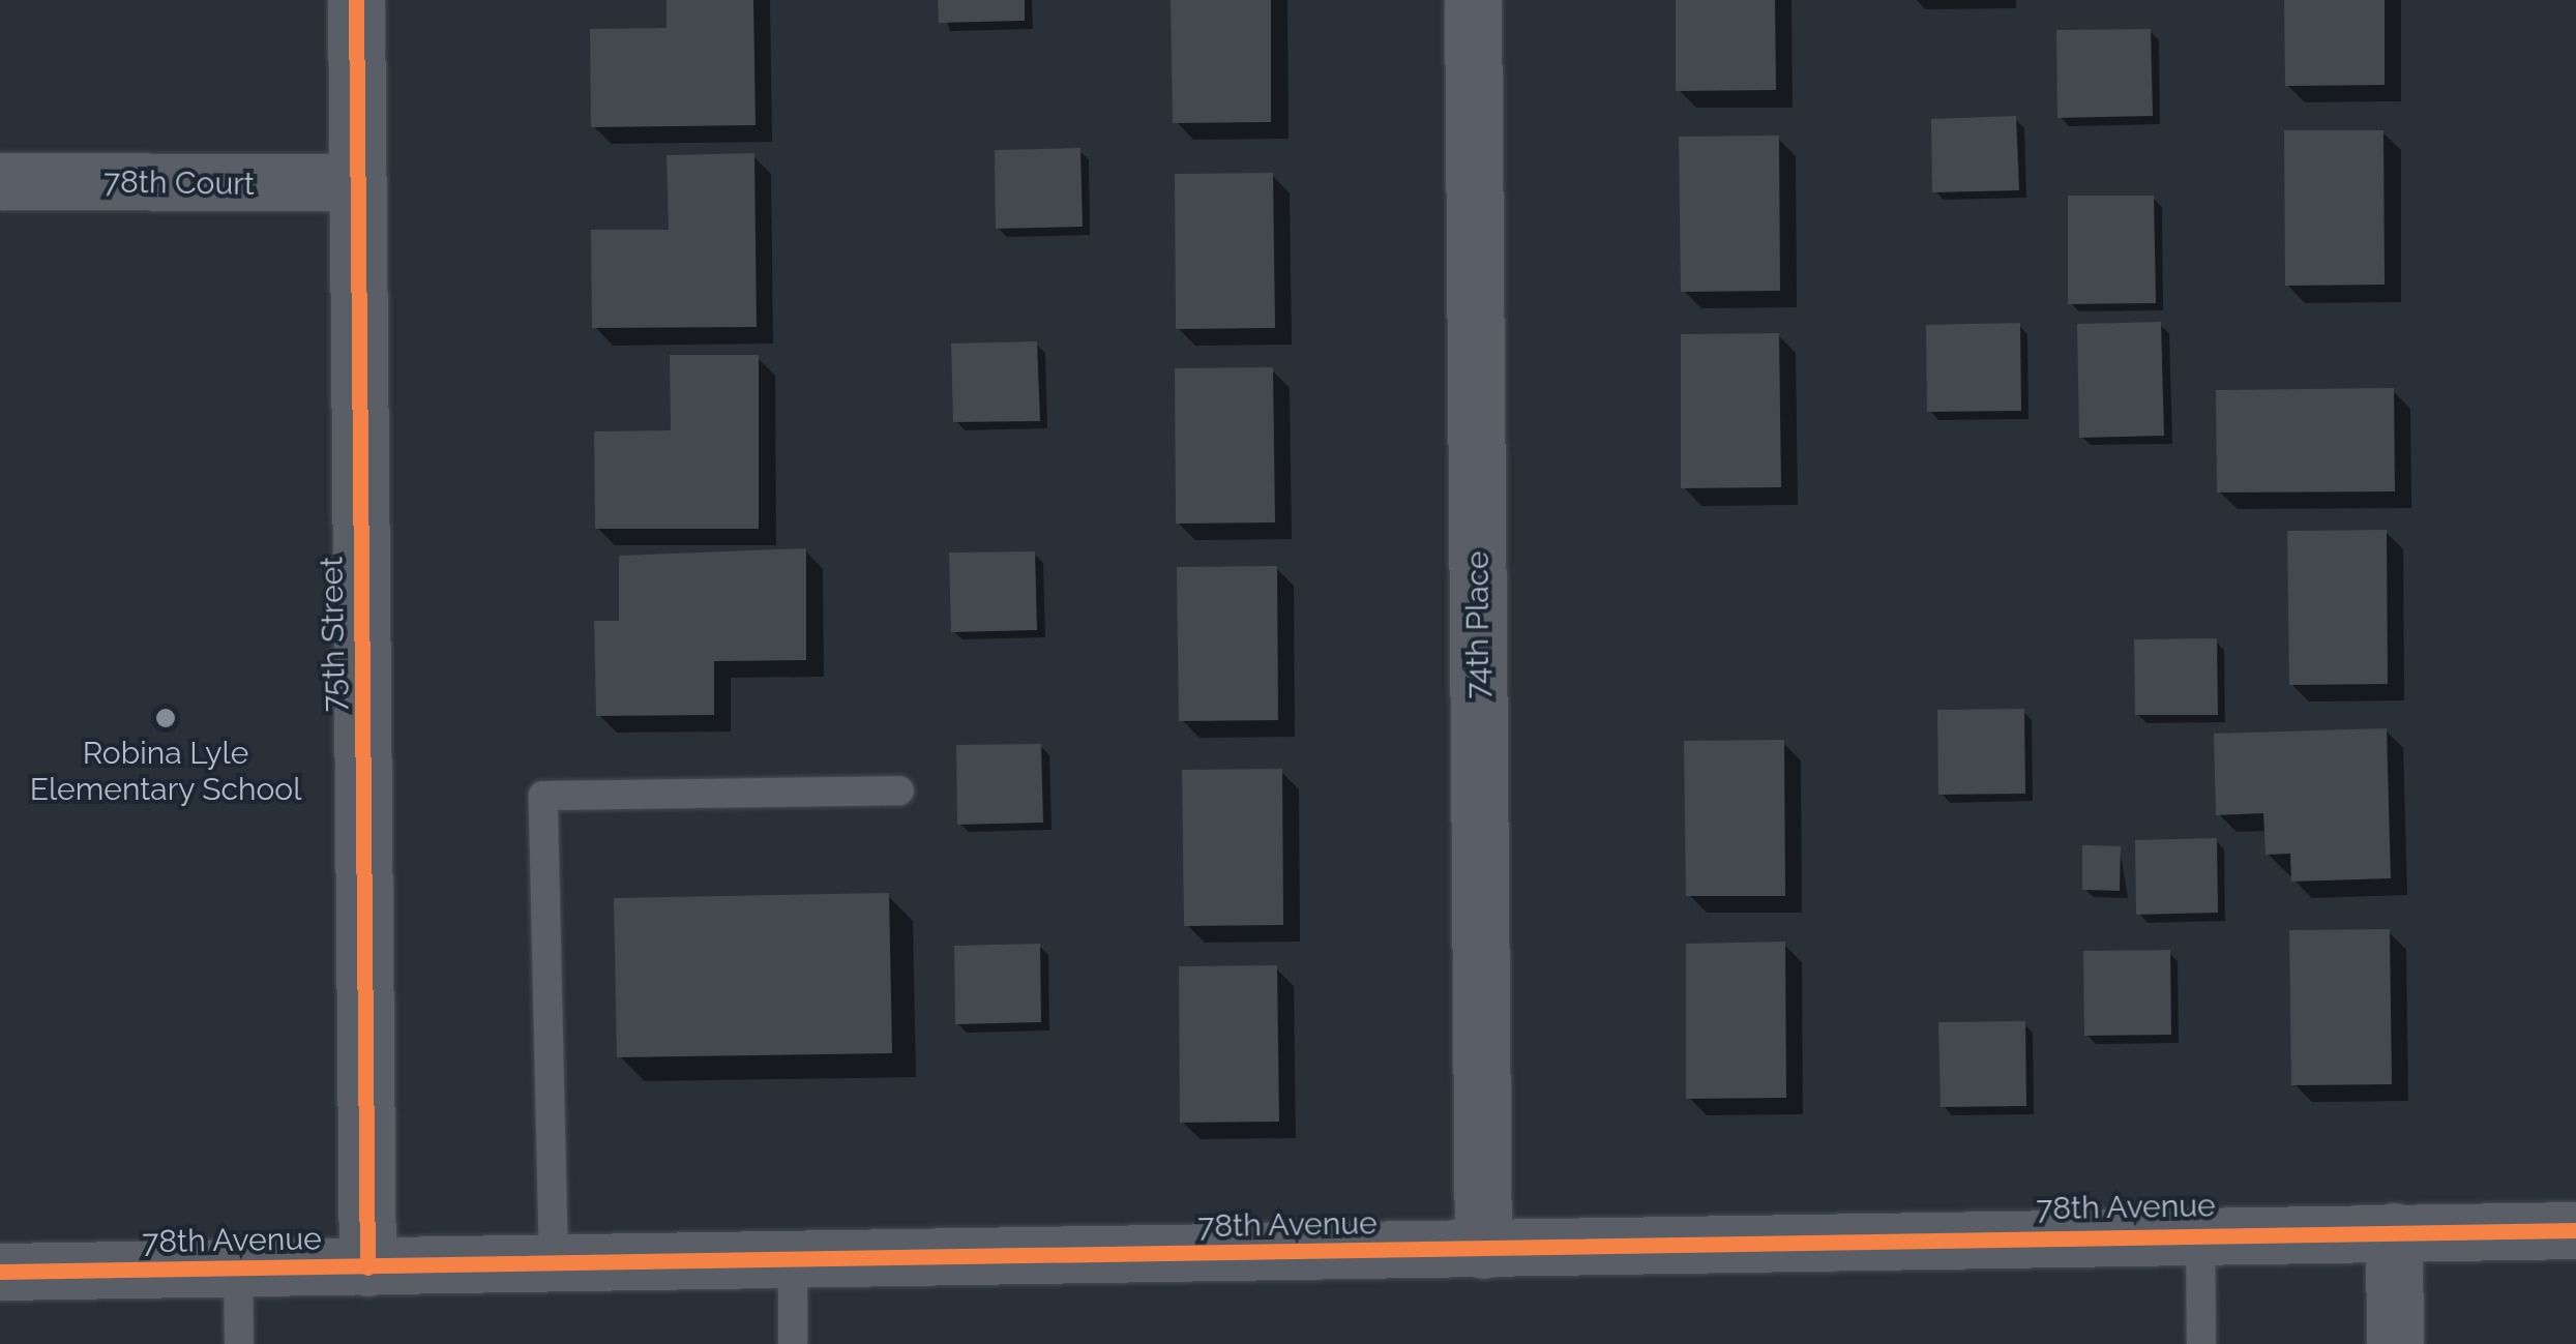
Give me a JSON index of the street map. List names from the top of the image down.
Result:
{
  "streets": {
    "street": [
      "78th Court",
      "74th Place",
      "75th Street",
      "78th Avenue"
    ]
  },
  "crossings": [
    ["78th Court", "75th Street"],
    ["74th Place", "78th Avenue"],
    ["75th Street", "78th Avenue"]
  ],
  "places": ["Robina Lyle Elementary School"]
}
